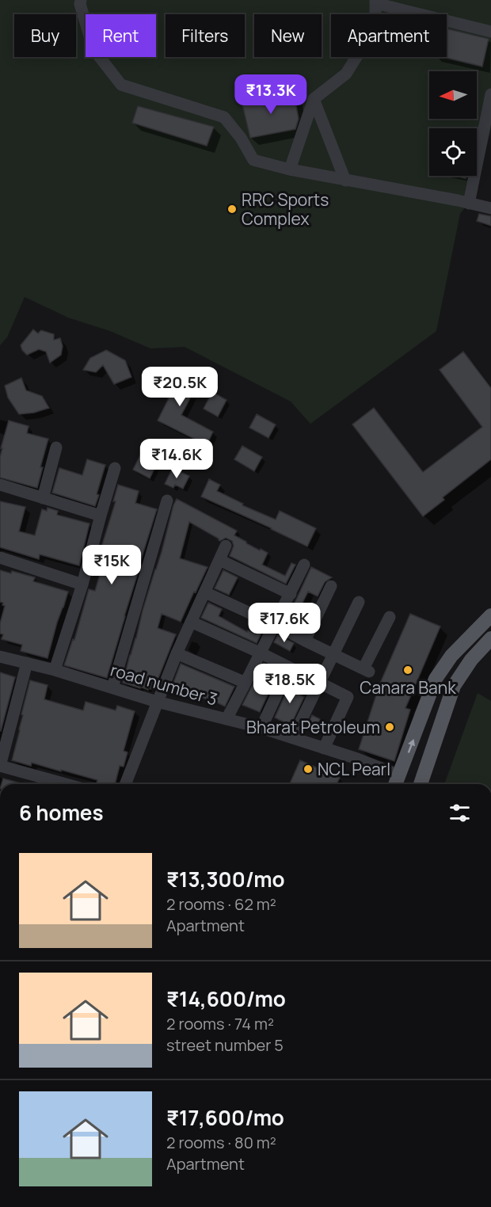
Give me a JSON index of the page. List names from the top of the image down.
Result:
{
  "streets": {
    "street": ["road number 3"]
  },
  "places": [
    "RRC Sports Complex",
    "Canara Bank",
    "Bharat Petroleum",
    "NCL Pearl"
  ],
  "north": "left",
  "page": {
    "chip": [
      "Buy",
      "Rent",
      "Filters",
      "New",
      "Apartment"
    ],
    "price": [
      "₹13.3K",
      "₹20.5K",
      "₹14.6K",
      "₹15K",
      "₹17.6K",
      "₹18.5K"
    ],
    "heading": "6 homes",
    "list": [
      {
        "name": "₹13,300/mo",
        "note": "2 rooms · 62 m² · Apartment"
      },
      {
        "name": "₹14,600/mo",
        "note": "2 rooms · 74 m² · street number 5"
      },
      {
        "name": "₹17,600/mo",
        "note": "2 rooms · 80 m² · Apartment"
      }
    ]
  }
}
